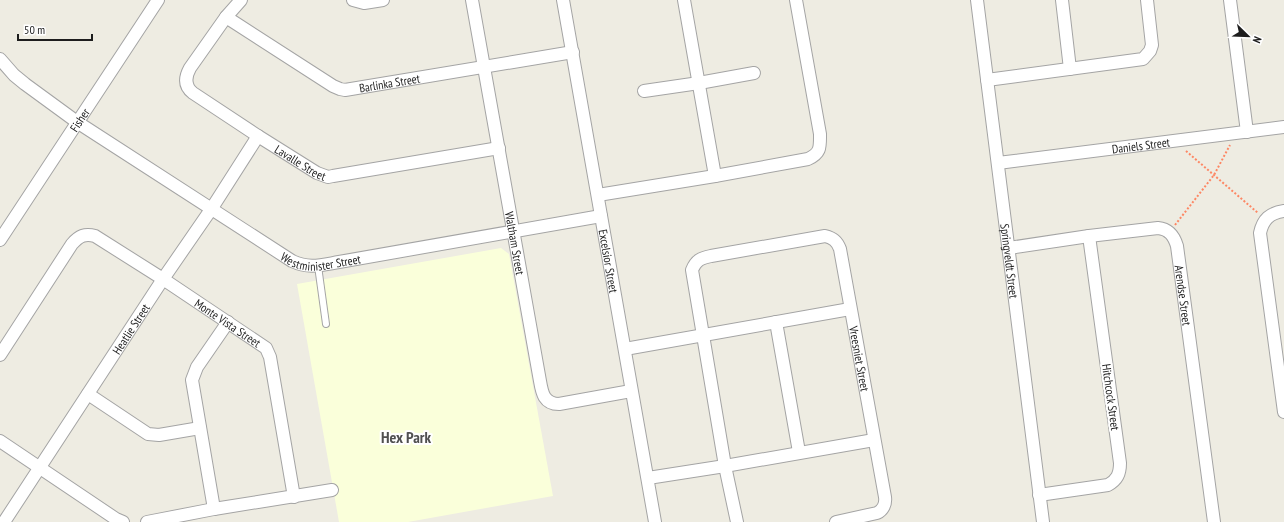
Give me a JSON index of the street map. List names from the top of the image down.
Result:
{
  "streets": {
    "street": [
      "Barlinka Street",
      "Fisher",
      "Daniels Street",
      "Lavalle Street",
      "Waltham Street",
      "Westminister Street",
      "Excelsior Street",
      "Springveldt Street",
      "Arendse Street",
      "Monte Vista Street",
      "Heatlie Street",
      "Vreesniet Street",
      "Hitchcock Street"
    ]
  },
  "crossings": [
    ["Barlinka Street", "Lavalle Street"],
    ["Barlinka Street", "Waltham Street"],
    ["Barlinka Street", "Excelsior Street"],
    ["Fisher", "Westminister Street"],
    ["Daniels Street", "Springveldt Street"],
    ["Lavalle Street", "Waltham Street"],
    ["Lavalle Street", "Heatlie Street"],
    ["Waltham Street", "Westminister Street"],
    ["Waltham Street", "Excelsior Street"],
    ["Westminister Street", "Excelsior Street"],
    ["Westminister Street", "Heatlie Street"],
    ["Springveldt Street", "Hitchcock Street"],
    ["Monte Vista Street", "Heatlie Street"]
  ],
  "districts": ["Hex Park"],
  "scale_bar": "50 m",
  "north": "bottom right"
}
